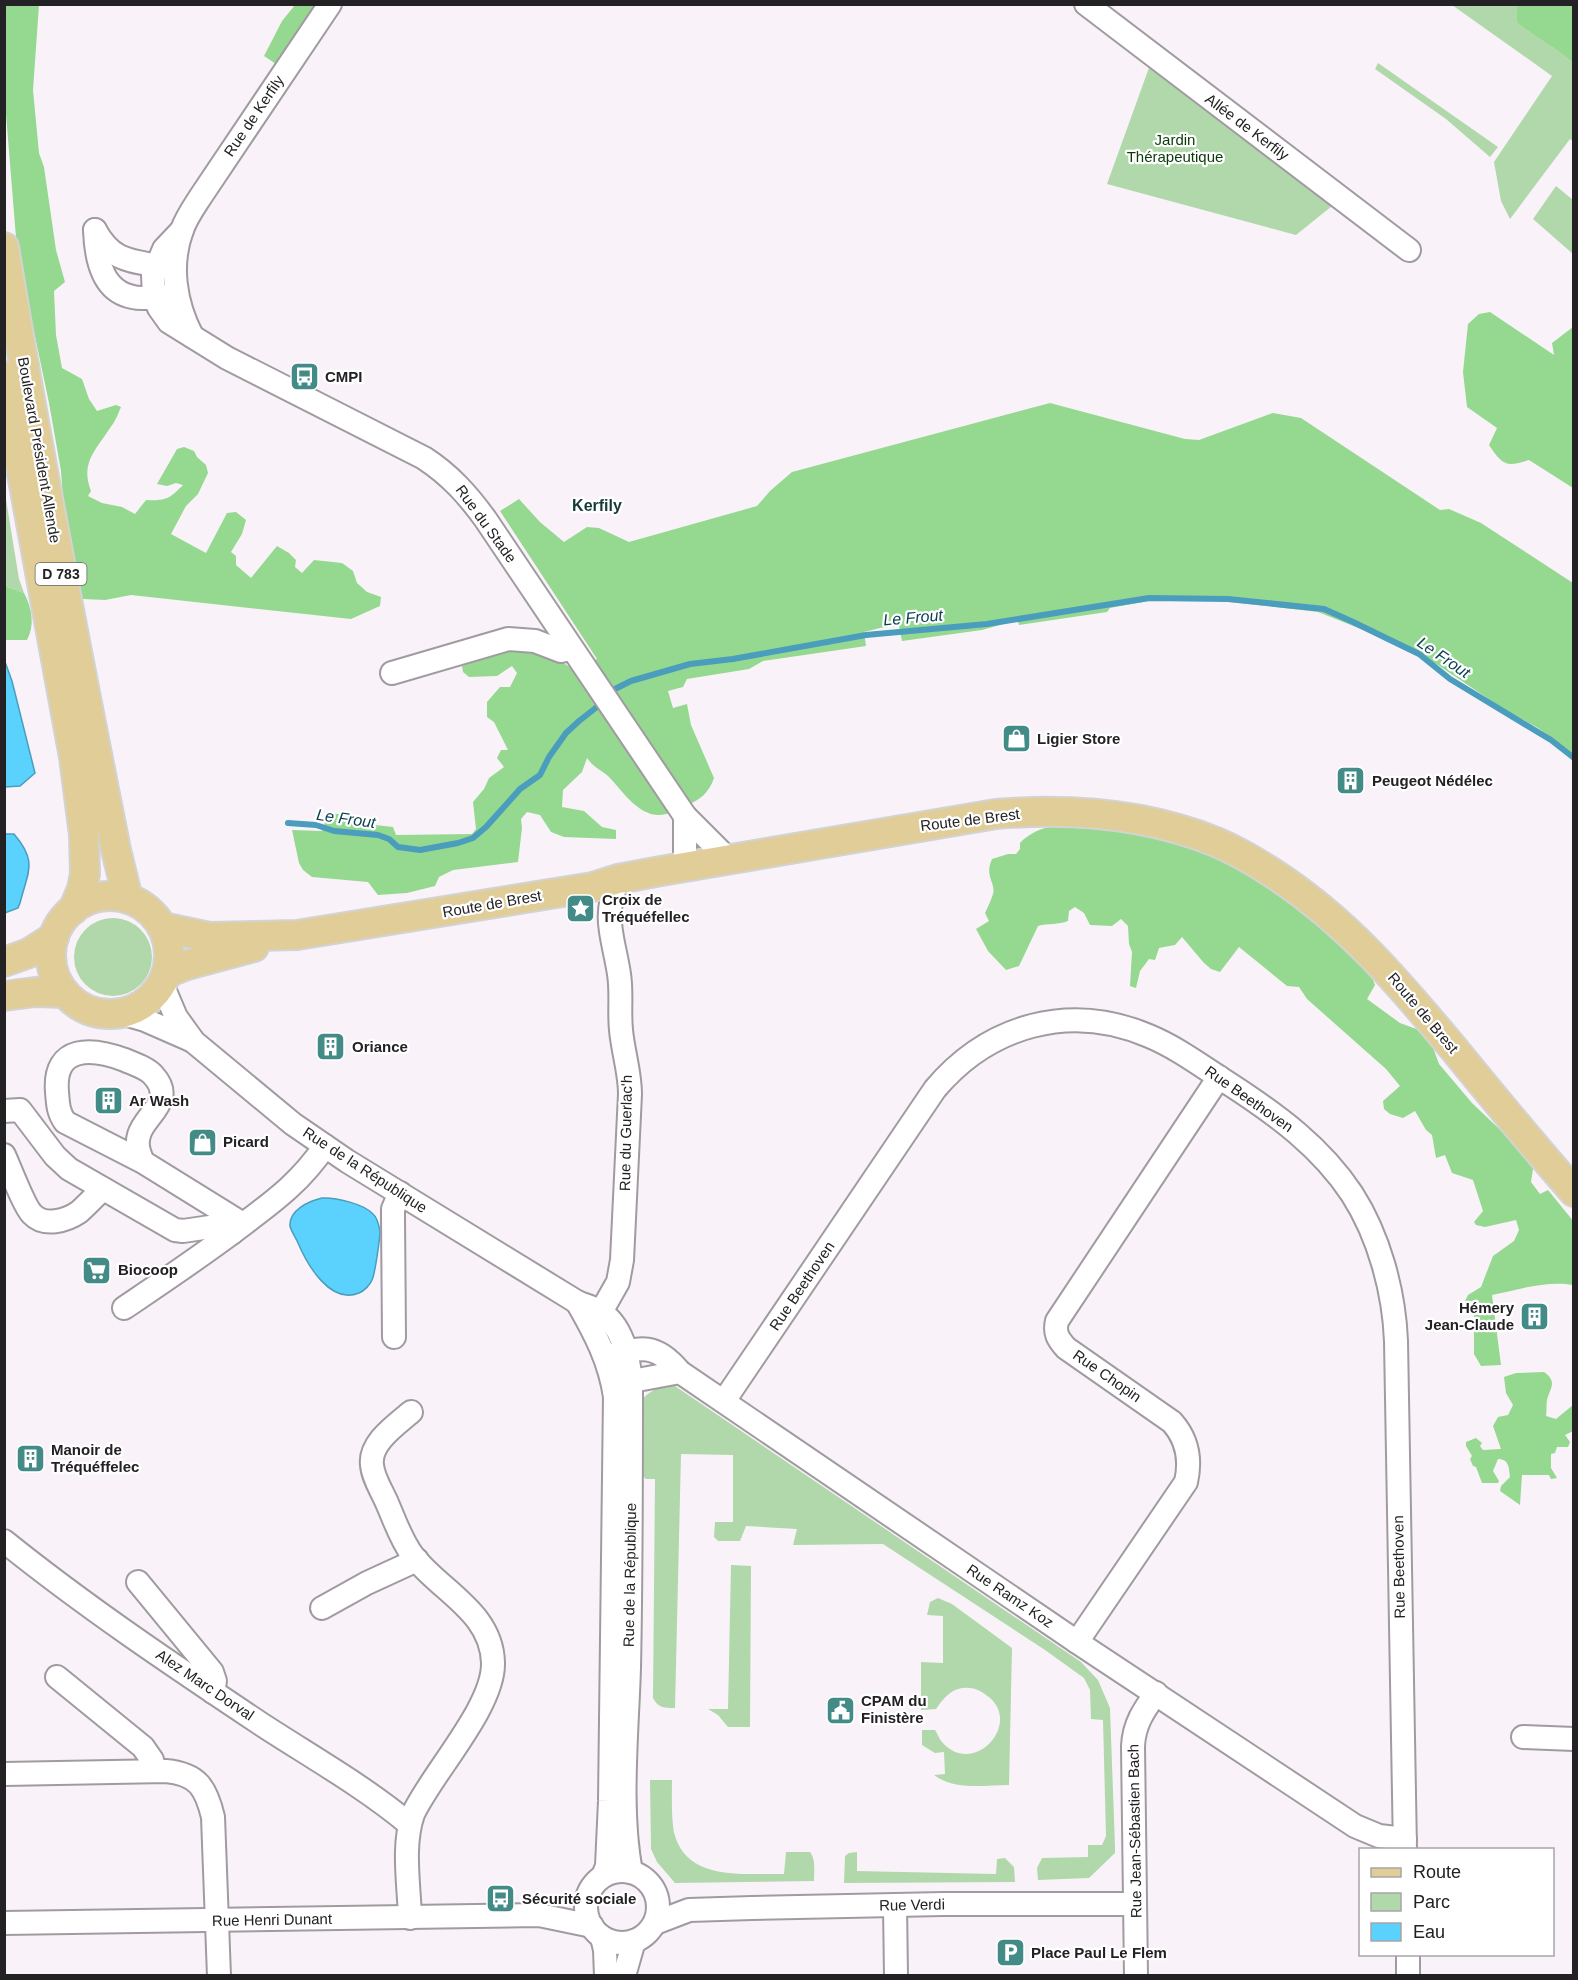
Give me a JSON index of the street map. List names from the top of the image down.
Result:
{
  "streets": {
    "main road": ["Boulevard Président Allende", "D 783", "Route de Brest"],
    "street": [
      "Rue de Kerfily",
      "Allée de Kerfily",
      "Rue du Stade",
      "Rue Beethoven",
      "Rue du Guerlac'h",
      "Rue de la République",
      "Rue Chopin",
      "Rue Ramz Koz",
      "Alez Marc Dorval",
      "Rue Jean-Sébastien Bach",
      "Rue Verdi",
      "Rue Henri Dunant"
    ]
  },
  "crossings": [
    ["Rue de Kerfily", "Rue du Stade"],
    ["Boulevard Président Allende", "Route de Brest"],
    ["Boulevard Président Allende", "Rue de la République"],
    ["Rue du Stade", "Route de Brest"],
    ["Route de Brest", "Rue du Guerlac'h"],
    ["Route de Brest", "Rue de la République"],
    ["Rue Beethoven", "Rue Chopin"],
    ["Rue Beethoven", "Rue Ramz Koz"],
    ["Rue du Guerlac'h", "Rue de la République"],
    ["Rue de la République", "Rue Ramz Koz"],
    ["Rue de la République", "Rue Verdi"],
    ["Rue de la République", "Rue Henri Dunant"],
    ["Rue Chopin", "Rue Ramz Koz"],
    ["Rue Ramz Koz", "Rue Jean-Sébastien Bach"],
    ["Rue Jean-Sébastien Bach", "Rue Verdi"],
    ["Rue Verdi", "Rue Henri Dunant"]
  ],
  "districts": ["Kerfily"],
  "water": ["Le Frout"],
  "parks": ["Jardin Thérapeutique"],
  "places": {
    "bus stop": ["CMPI", "Sécurité sociale"],
    "shop": ["Ligier Store", "Picard"],
    "building": [
      "Peugeot Nédélec",
      "Oriance",
      "Ar Wash",
      "Hémery Jean-Claude",
      "Manoir de Tréquéffelec"
    ],
    "place": ["Croix de Tréquéfellec"],
    "supermarket": ["Biocoop"],
    "public building": ["CPAM du Finistère"],
    "parking": ["Place Paul Le Flem"]
  },
  "legend": ["Route", "Parc", "Eau"]
}
